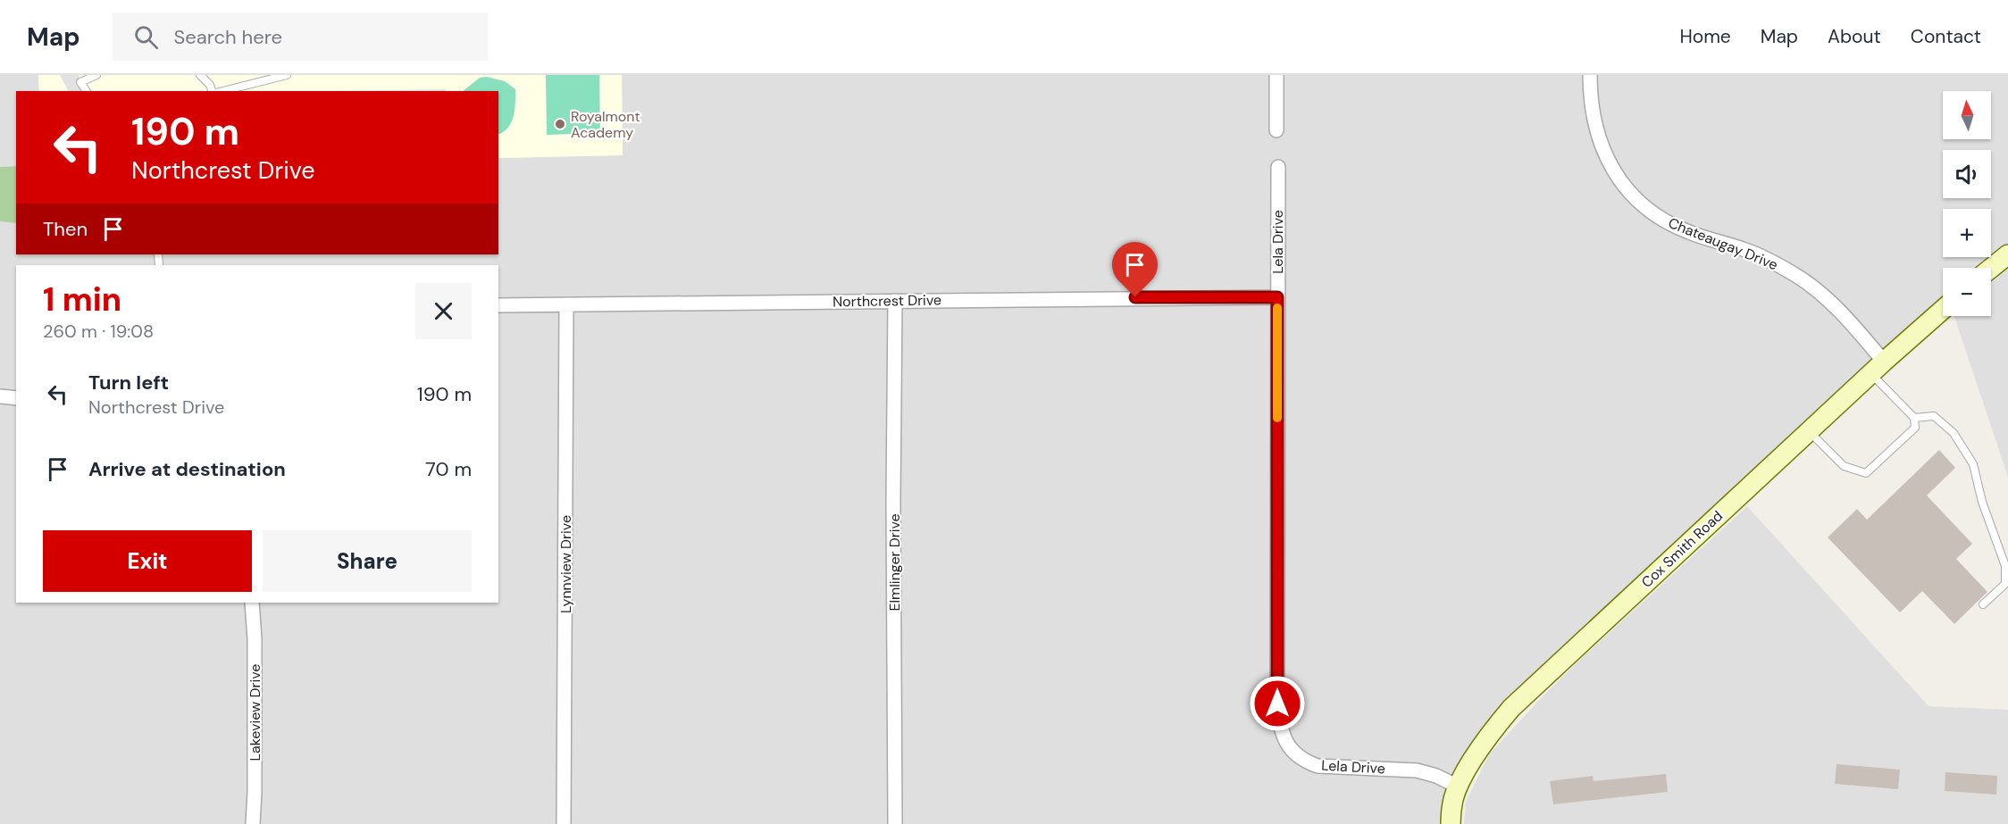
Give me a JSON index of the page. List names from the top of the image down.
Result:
{
  "streets": {
    "street": [
      "Lela Drive",
      "Chateaugay Drive",
      "Northcrest Drive",
      "Cox Smith Road",
      "Elmlinger Drive",
      "Lynnview Drive",
      "Lakeview Drive"
    ]
  },
  "crossings": [
    ["Lela Drive", "Northcrest Drive"],
    ["Lela Drive", "Cox Smith Road"],
    ["Chateaugay Drive", "Cox Smith Road"],
    ["Northcrest Drive", "Elmlinger Drive"],
    ["Northcrest Drive", "Lynnview Drive"]
  ],
  "places": ["Royalmont Academy"],
  "north": "top",
  "page": {
    "header": "Map",
    "search": "Search here",
    "nav": [
      "Home",
      "Map",
      "About",
      "Contact"
    ],
    "map_buttons": ["+", "−"],
    "turn": ["190 m", "Northcrest Drive"],
    "then": "Then",
    "heading": ["1 min", "260 m · 19:08"],
    "list": [
      {
        "name": "Turn left",
        "note": "Northcrest Drive",
        "value": "190 m"
      },
      {
        "name": "Arrive at destination",
        "value": "70 m"
      }
    ],
    "buttons": ["Exit", "Share"]
  }
}
